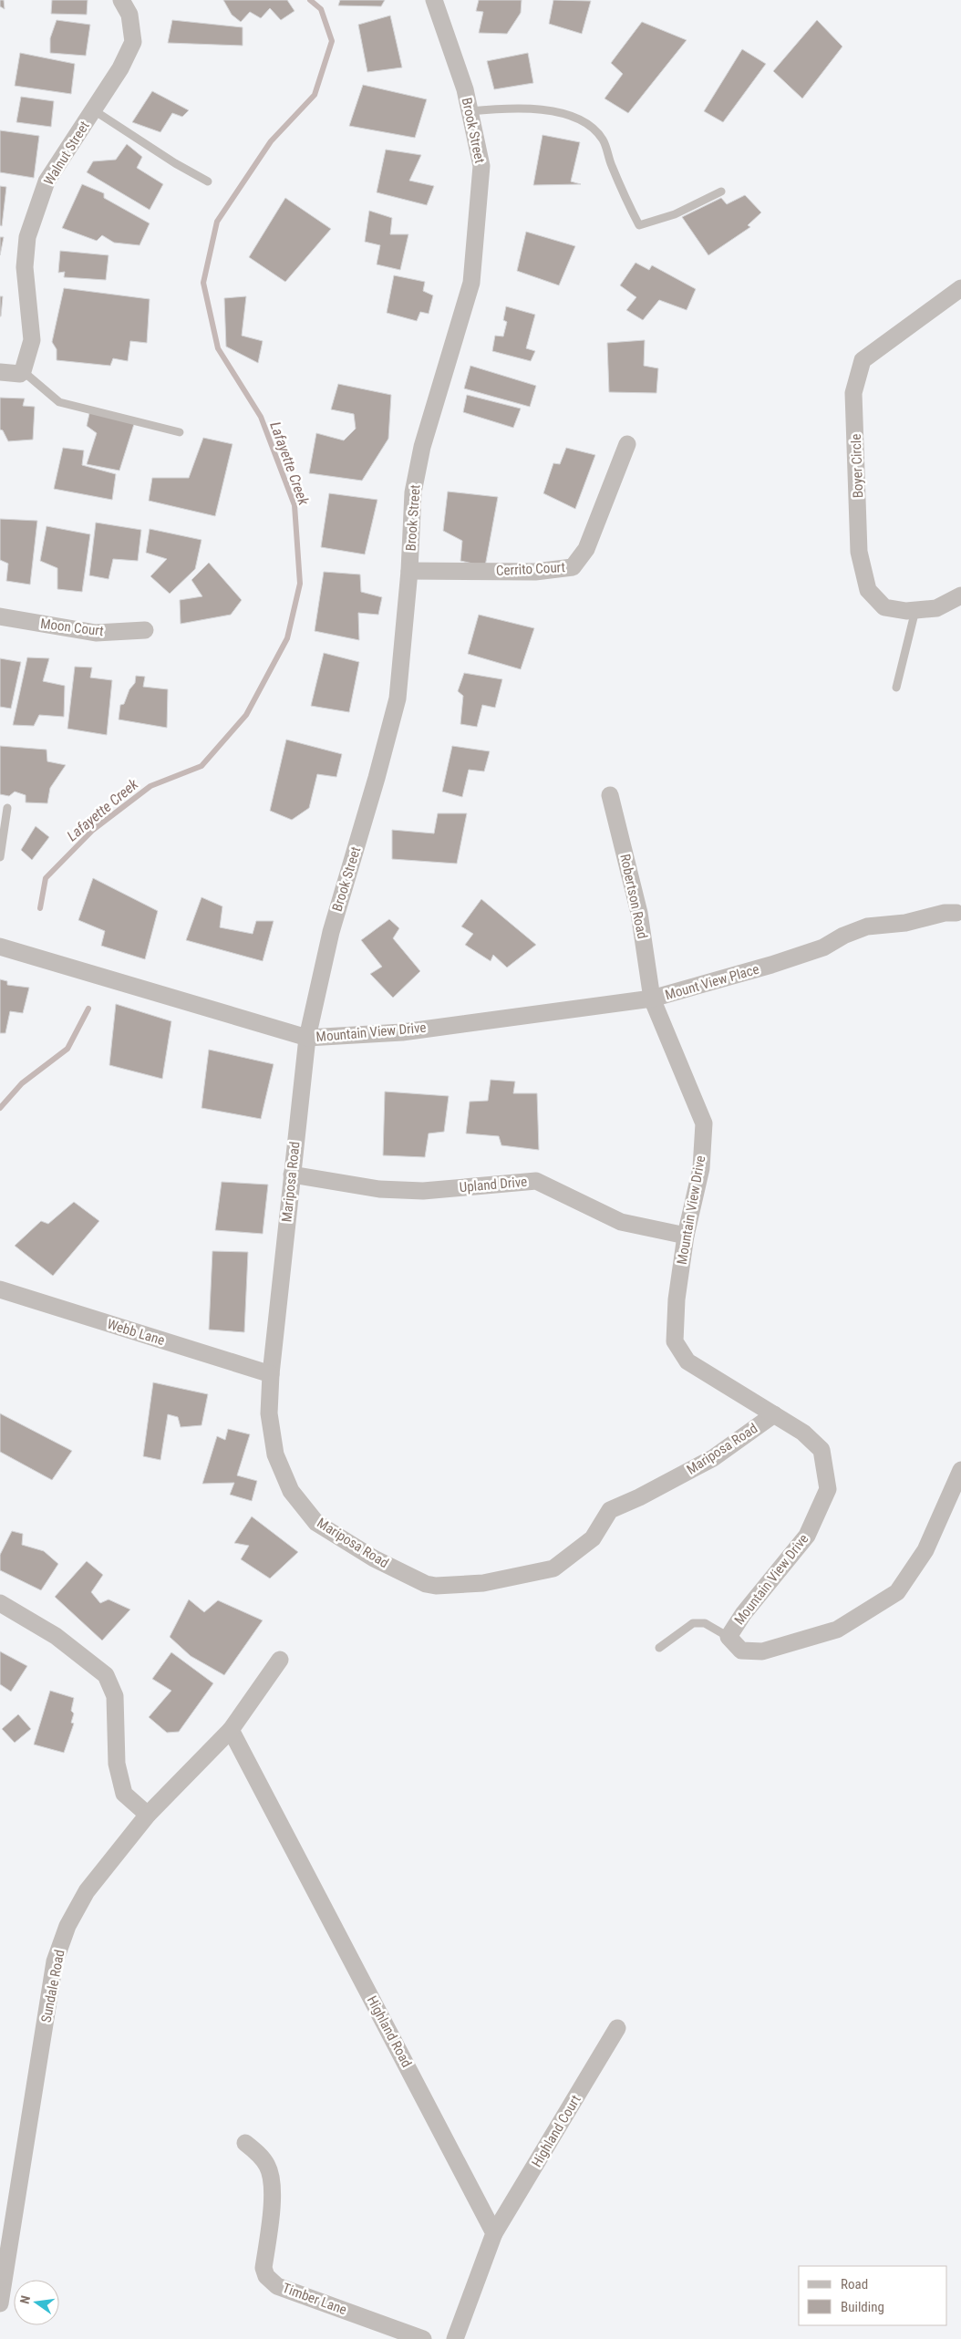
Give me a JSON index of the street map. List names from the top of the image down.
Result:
{
  "streets": {
    "street": [
      "Brook Street",
      "Walnut Street",
      "Boyer Circle",
      "Cerrito Court",
      "Moon Court",
      "Robertson Road",
      "Mount View Place",
      "Mountain View Drive",
      "Mariposa Road",
      "Upland Drive",
      "Webb Lane",
      "Sundale Road",
      "Highland Road",
      "Highland Court",
      "Timber Lane"
    ]
  },
  "crossings": [
    ["Brook Street", "Cerrito Court"],
    ["Brook Street", "Mountain View Drive"],
    ["Brook Street", "Mariposa Road"],
    ["Robertson Road", "Mount View Place"],
    ["Robertson Road", "Mountain View Drive"],
    ["Mount View Place", "Mountain View Drive"],
    ["Mountain View Drive", "Mariposa Road"],
    ["Mountain View Drive", "Upland Drive"],
    ["Mariposa Road", "Upland Drive"],
    ["Mariposa Road", "Webb Lane"],
    ["Sundale Road", "Highland Road"],
    ["Highland Road", "Highland Court"]
  ],
  "water": ["Lafayette Creek"],
  "legend": ["Road", "Building"],
  "north": "left"
}
